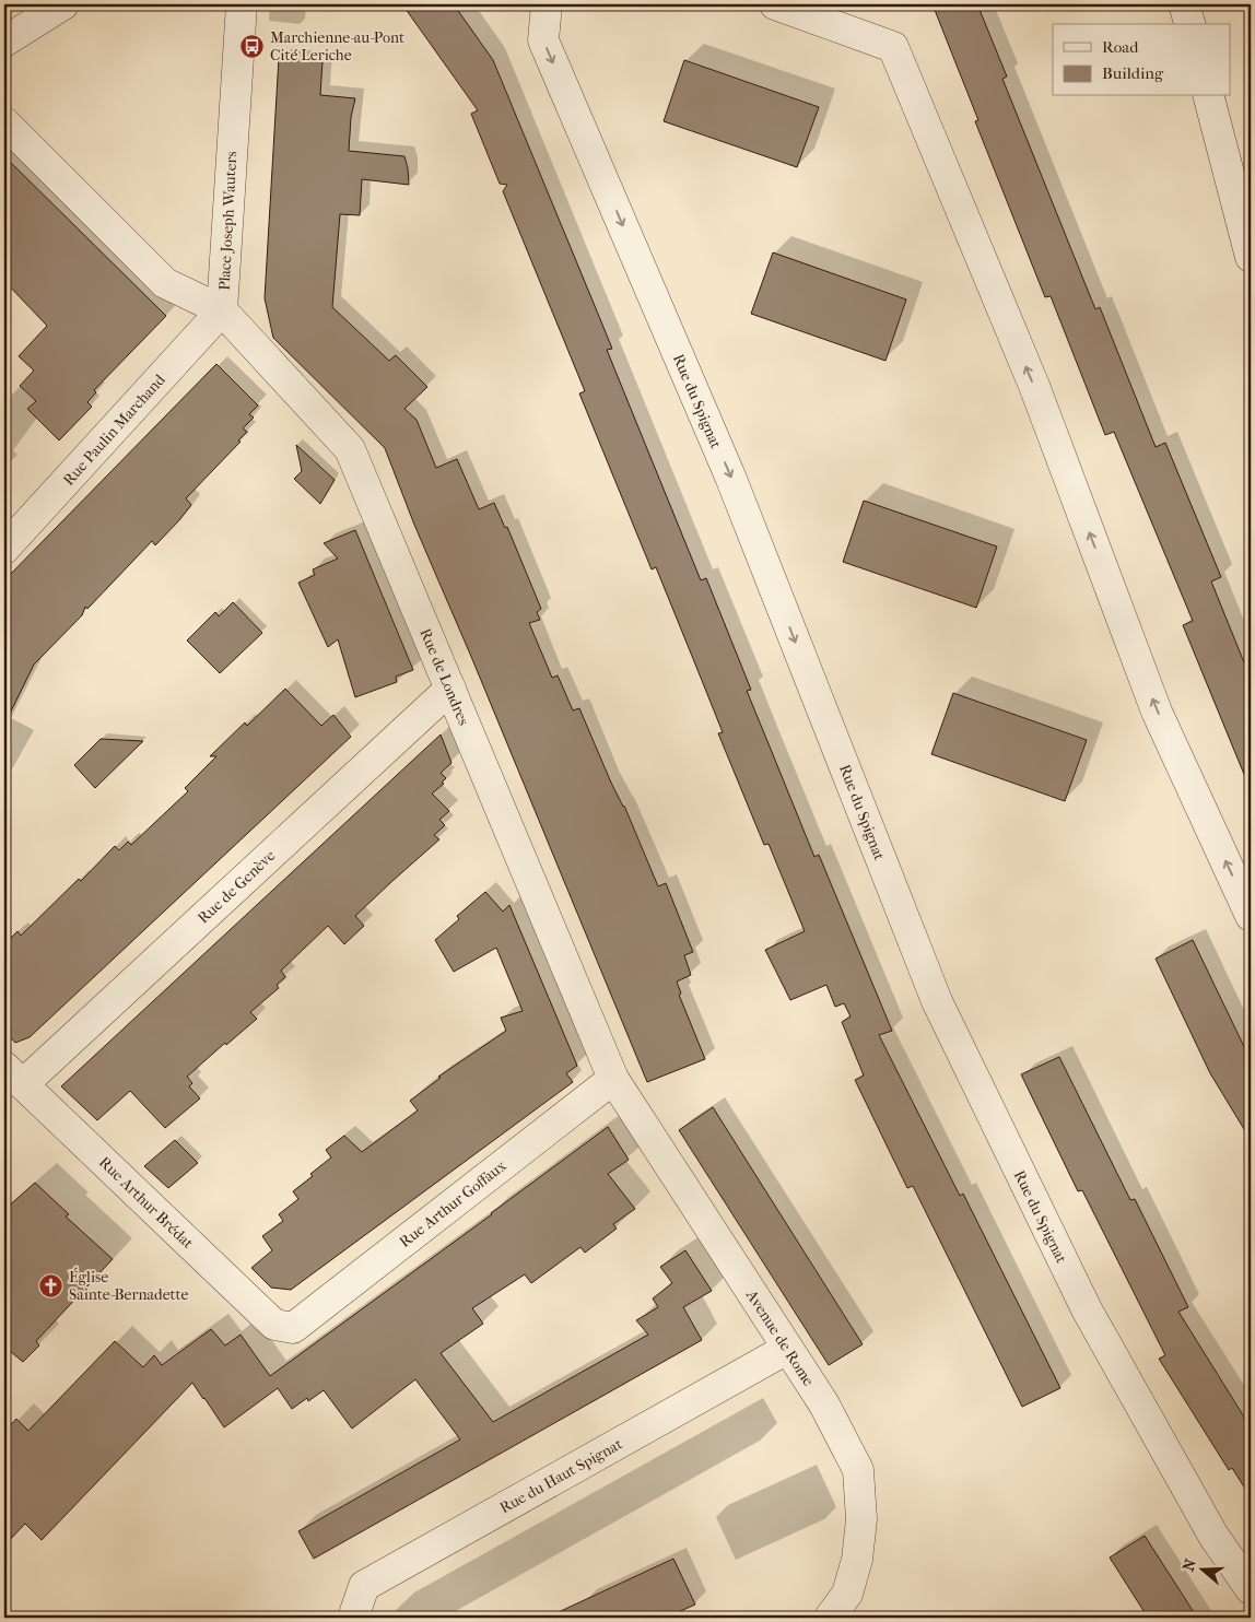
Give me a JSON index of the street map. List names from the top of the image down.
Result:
{
  "streets": {
    "street": [
      "Place Joseph Wauters",
      "Rue du Spignat",
      "Rue Paulin Marchand",
      "Rue de Londres",
      "Rue de Genève",
      "Rue Arthur Brédat",
      "Rue Arthur Goffaux",
      "Avenue de Rome",
      "Rue du Haut Spignat"
    ]
  },
  "crossings": [
    ["Place Joseph Wauters", "Rue Paulin Marchand"],
    ["Place Joseph Wauters", "Rue de Londres"],
    ["Rue Paulin Marchand", "Rue de Londres"],
    ["Rue de Londres", "Rue de Genève"],
    ["Rue de Londres", "Rue Arthur Goffaux"],
    ["Rue de Londres", "Avenue de Rome"],
    ["Rue de Genève", "Rue Arthur Brédat"],
    ["Rue Arthur Brédat", "Rue Arthur Goffaux"],
    ["Rue Arthur Goffaux", "Avenue de Rome"],
    ["Avenue de Rome", "Rue du Haut Spignat"]
  ],
  "one_way": ["Rue du Spignat"],
  "places": {
    "bus stop": ["Marchienne-au-Pont Cité Leriche"],
    "church": ["Église Sainte-Bernadette"]
  },
  "legend": ["Road", "Building"],
  "north": "left"
}
